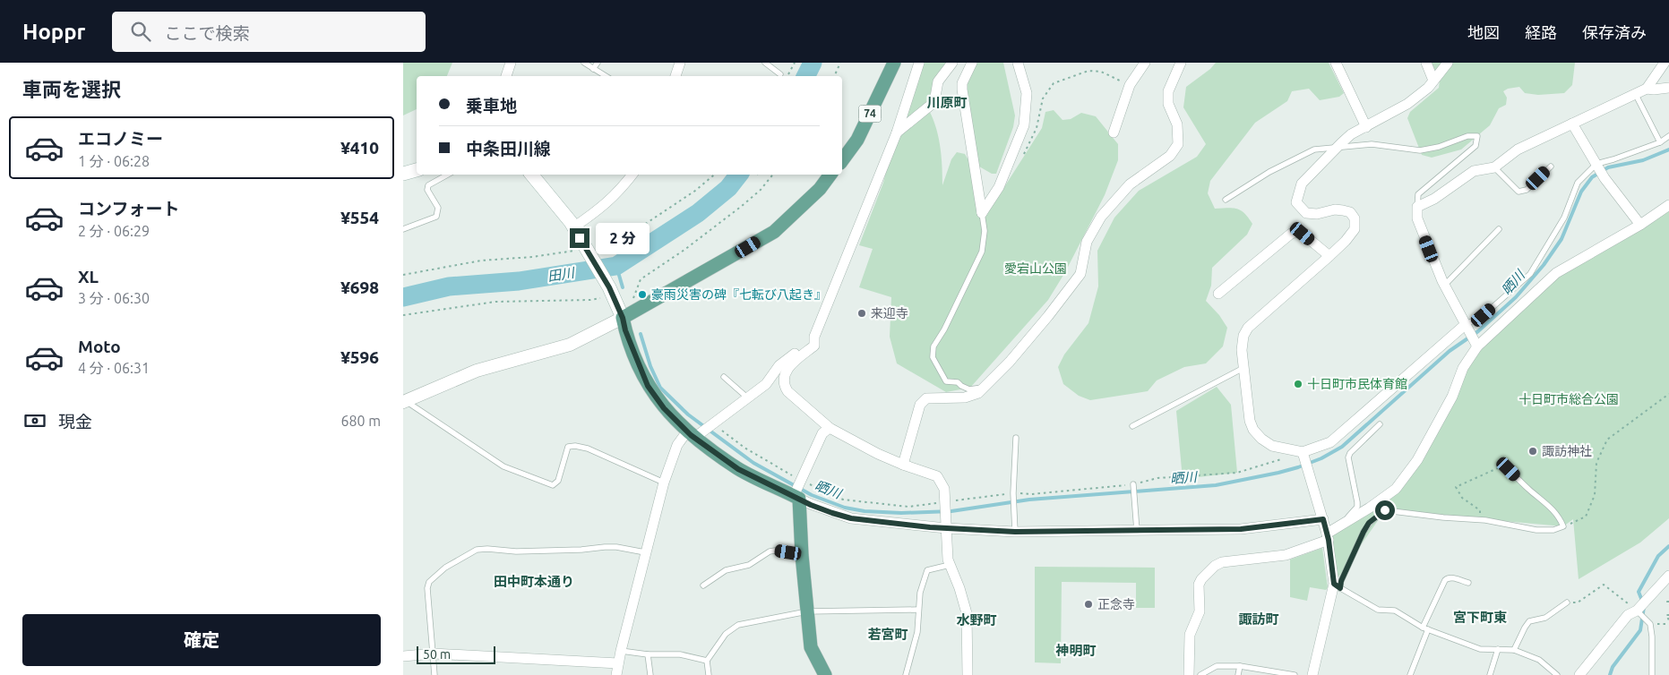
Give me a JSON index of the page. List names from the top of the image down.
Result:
{
  "streets": {
    "main road": ["74"]
  },
  "districts": [
    "川原町",
    "田中町本通り",
    "宮下町東",
    "諏訪町",
    "水野町",
    "若宮町",
    "神明町"
  ],
  "water": ["田川", "晒川"],
  "parks": ["愛宕山公園", "十日町市総合公園"],
  "places": [
    "豪雨災害の碑『七転び八起き』",
    "来迎寺",
    "十日町市民体育館",
    "諏訪神社",
    "正念寺"
  ],
  "scale_bar": "50 m",
  "page": {
    "header": "Hoppr",
    "search": "ここで検索",
    "nav": ["地図", "経路", "保存済み"],
    "heading": "車両を選択",
    "banner": ["乗車地", "中条田川線"],
    "list": [
      {
        "name": "エコノミー",
        "note": "1 分 · 06:28",
        "value": "¥410"
      },
      {
        "name": "コンフォート",
        "note": "2 分 · 06:29",
        "value": "¥554"
      },
      {
        "name": "XL",
        "note": "3 分 · 06:30",
        "value": "¥698"
      },
      {
        "name": "Moto",
        "note": "4 分 · 06:31",
        "value": "¥596"
      }
    ],
    "bubble": "2 分",
    "pay": ["現金", "680 m"],
    "buttons": "確定",
    "scale": "50 m"
  }
}
